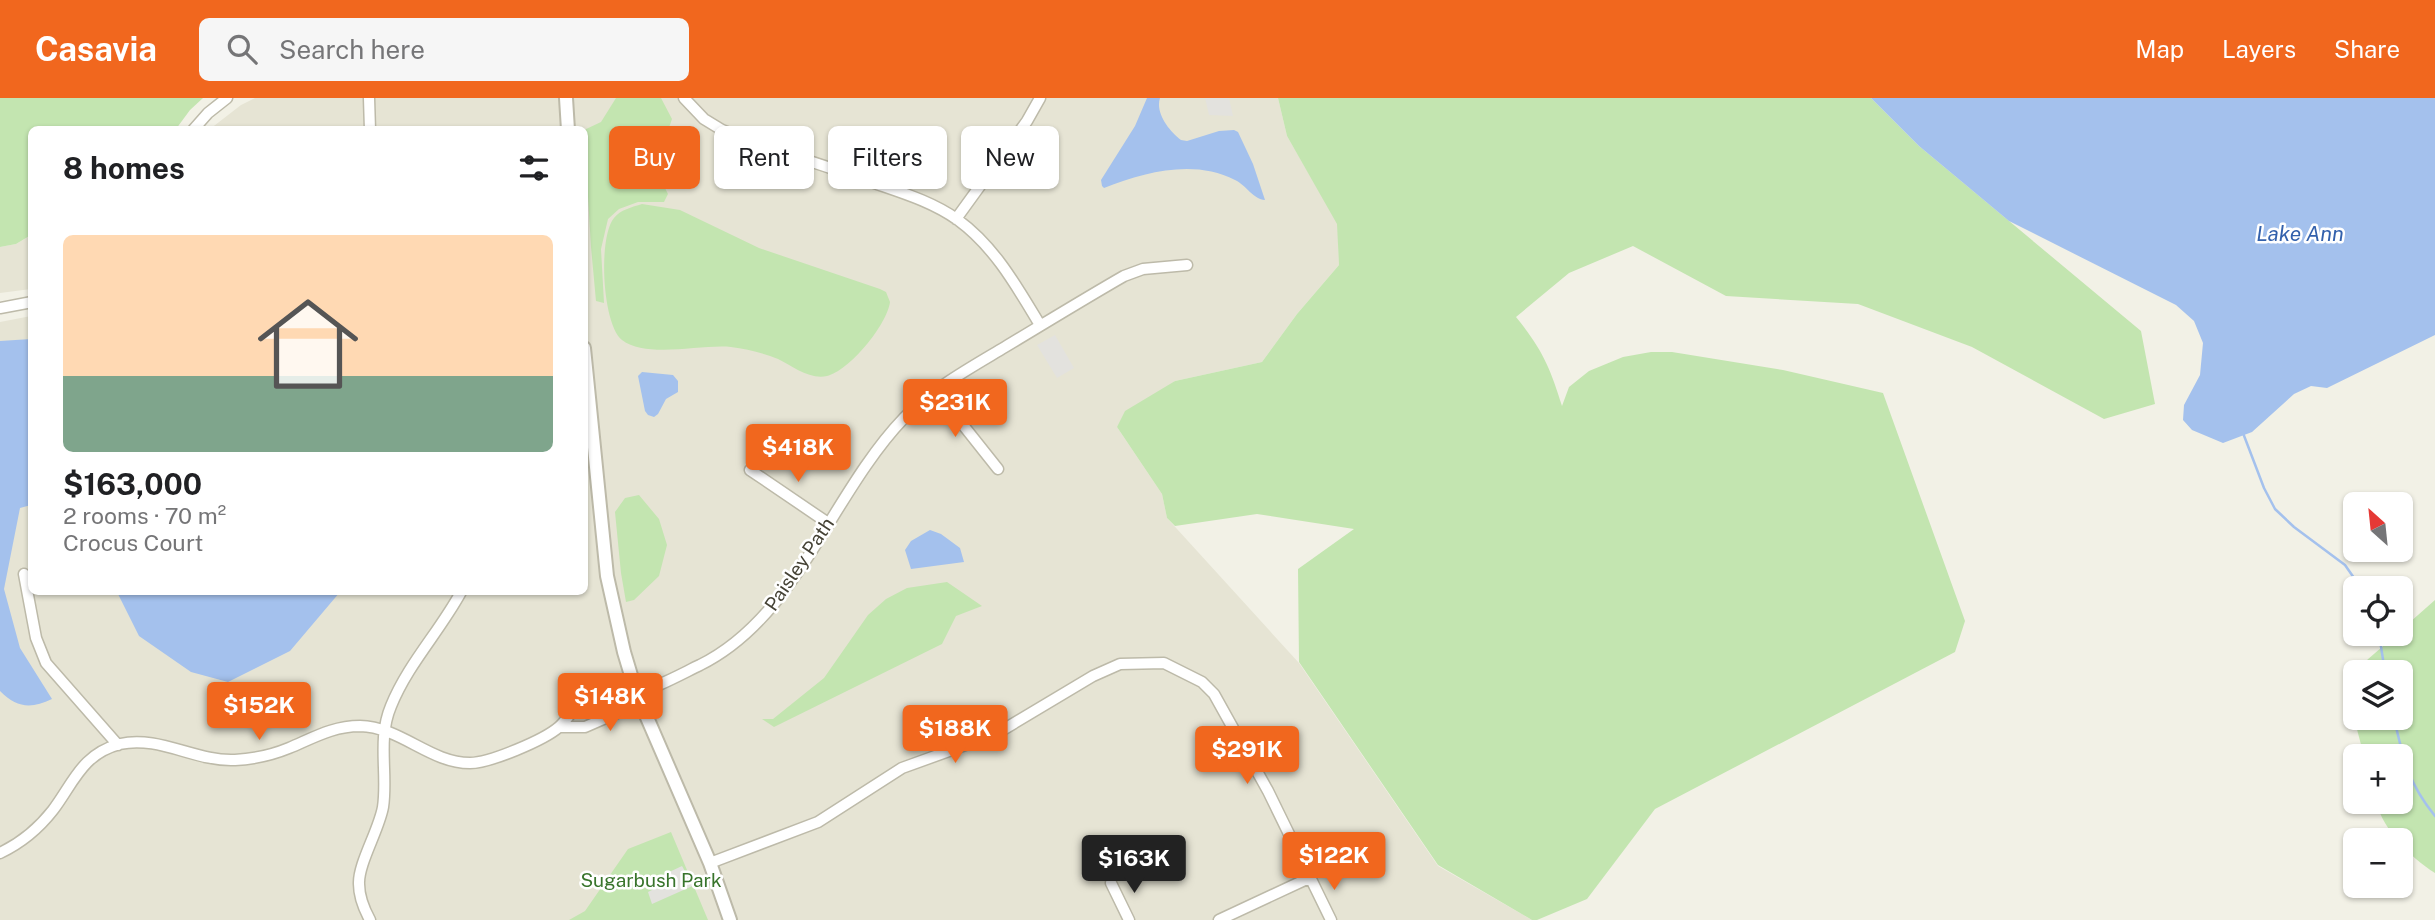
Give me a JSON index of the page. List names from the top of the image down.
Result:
{
  "streets": {
    "street": ["Paisley Path"]
  },
  "water": ["Lake Ann"],
  "parks": ["Sugarbush Park"],
  "north": "top left",
  "page": {
    "header": "Casavia",
    "search": "Search here",
    "nav": ["Map", "Layers", "Share"],
    "chip": [
      "Buy",
      "Rent",
      "Filters",
      "New"
    ],
    "heading": "8 homes",
    "list": [
      {
        "name": "$163,000",
        "note": "2 rooms · 70 m² · Crocus Court"
      }
    ],
    "price": [
      "$231K",
      "$418K",
      "$148K",
      "$152K",
      "$188K",
      "$291K",
      "$122K",
      "$163K"
    ],
    "map_buttons": ["+", "−"]
  }
}
